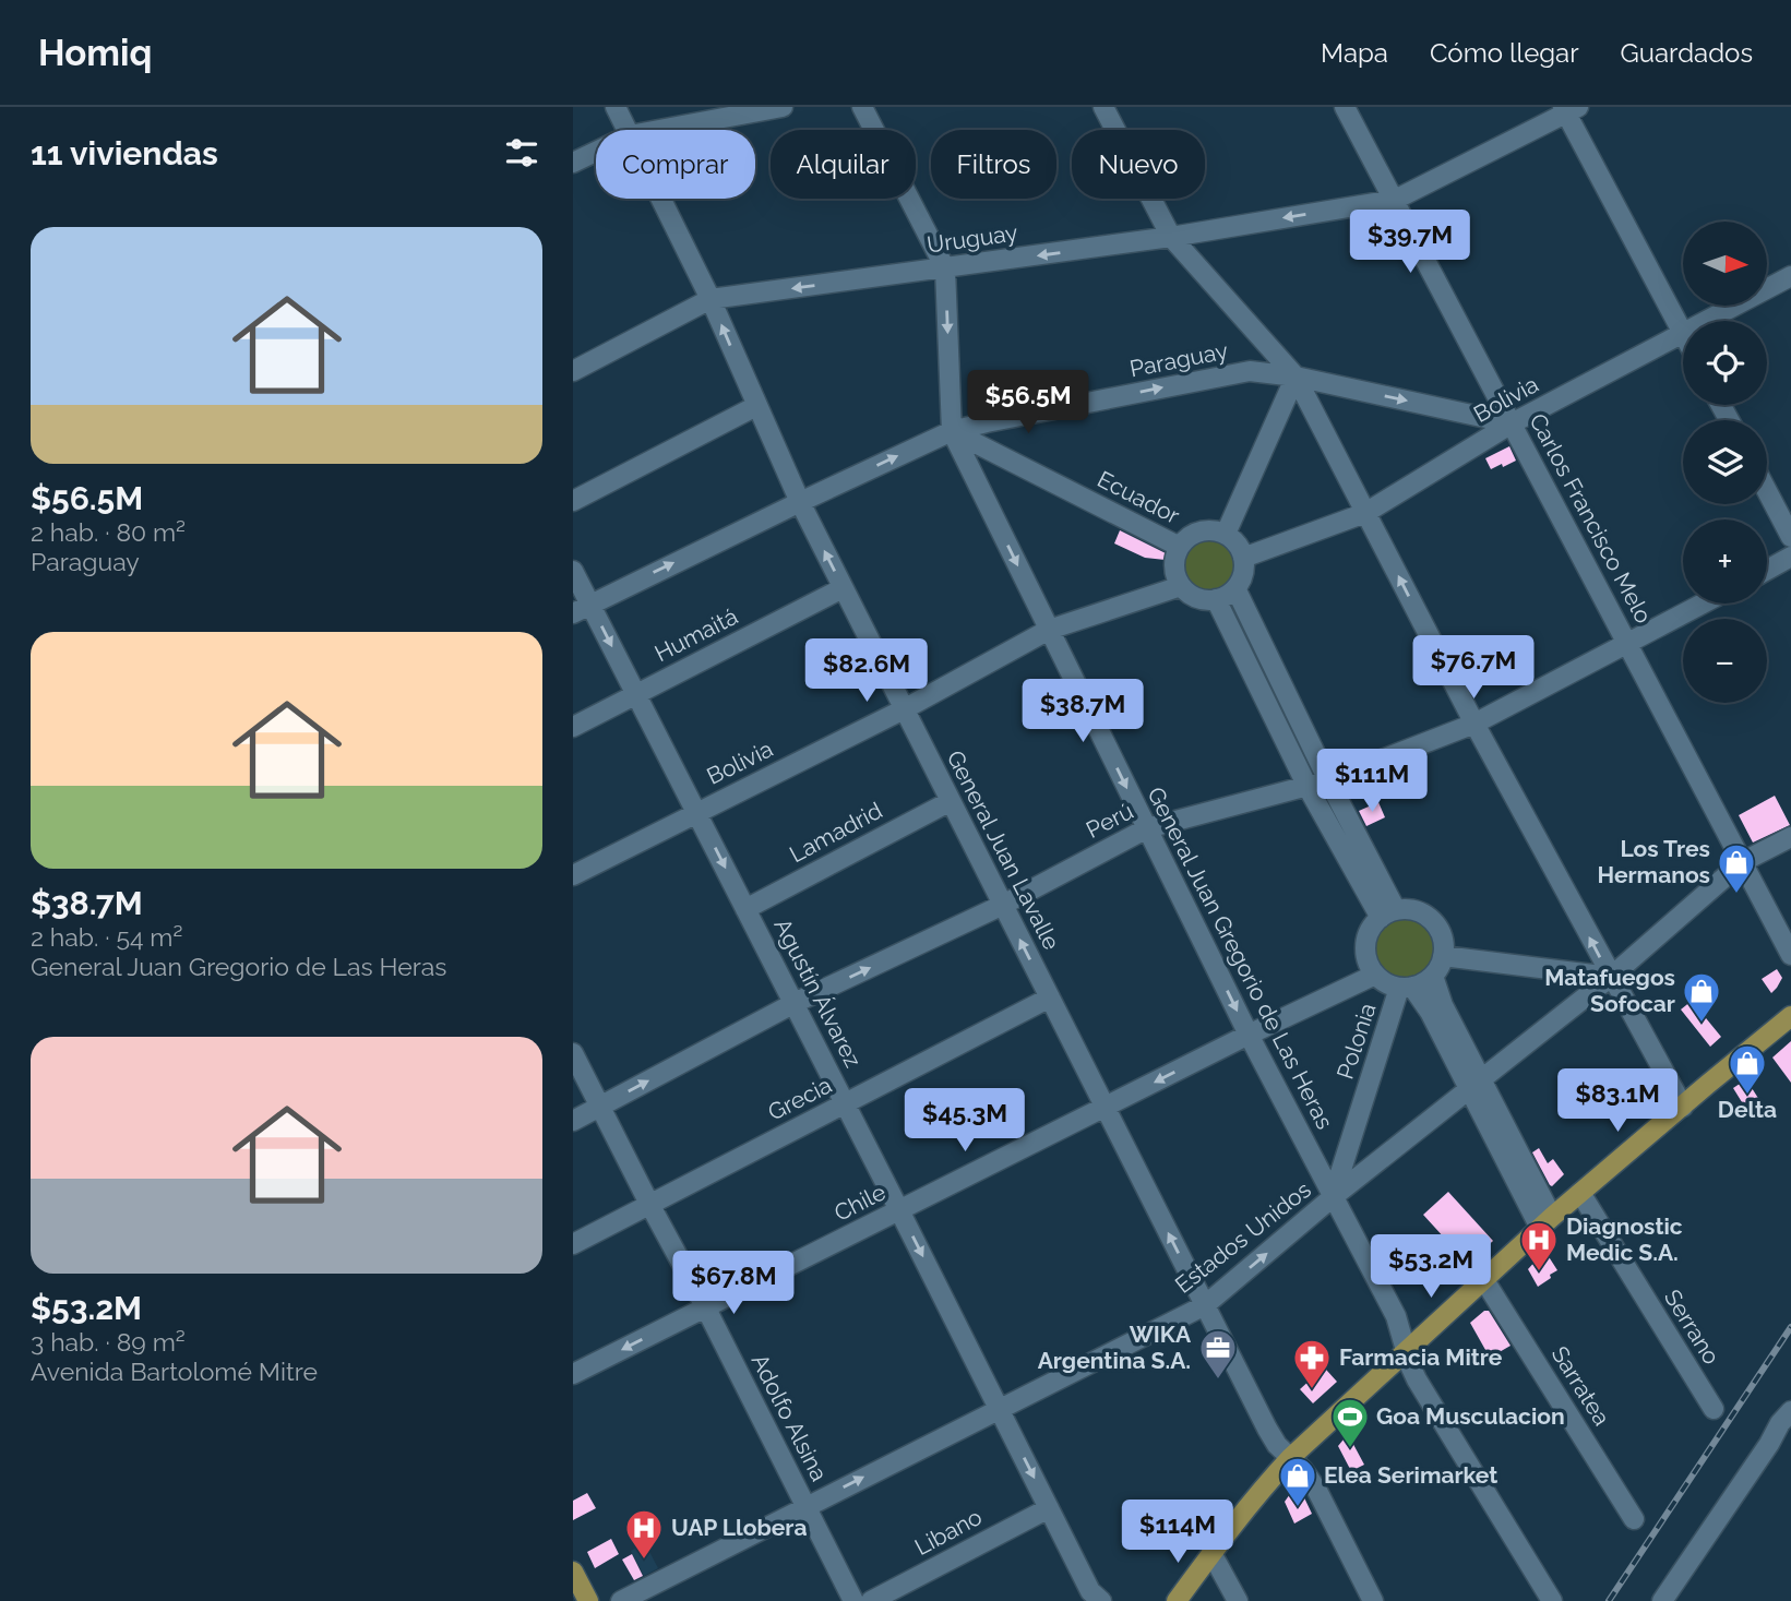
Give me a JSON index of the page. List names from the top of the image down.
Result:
{
  "streets": {
    "street": [
      "Uruguay",
      "Paraguay",
      "Bolivia",
      "Ecuador",
      "Carlos Francisco Melo",
      "Humaitá",
      "Perú",
      "Lamadrid",
      "General Juan Lavalle",
      "General Juan Gregorio de Las Heras",
      "Agustín Álvarez",
      "Polonia",
      "Grecia",
      "Chile",
      "Estados Unidos",
      "Serrano",
      "Sarratea",
      "Adolfo Alsina",
      "Libano"
    ]
  },
  "crossings": [
    ["Uruguay", "Carlos Francisco Melo"],
    ["Uruguay", "General Juan Lavalle"],
    ["Uruguay", "General Juan Gregorio de Las Heras"],
    ["Paraguay", "Bolivia"],
    ["Paraguay", "Ecuador"],
    ["Paraguay", "Carlos Francisco Melo"],
    ["Paraguay", "General Juan Lavalle"],
    ["Paraguay", "General Juan Gregorio de Las Heras"],
    ["Paraguay", "Agustín Álvarez"],
    ["Bolivia", "Ecuador"],
    ["Bolivia", "Carlos Francisco Melo"],
    ["Bolivia", "General Juan Lavalle"],
    ["Bolivia", "General Juan Gregorio de Las Heras"],
    ["Bolivia", "Agustín Álvarez"],
    ["Ecuador", "General Juan Gregorio de Las Heras"],
    ["Carlos Francisco Melo", "Perú"],
    ["Carlos Francisco Melo", "Estados Unidos"],
    ["Humaitá", "General Juan Lavalle"],
    ["Humaitá", "Agustín Álvarez"],
    ["Perú", "General Juan Lavalle"],
    ["Perú", "General Juan Gregorio de Las Heras"],
    ["Perú", "Agustín Álvarez"],
    ["Perú", "Adolfo Alsina"],
    ["Lamadrid", "General Juan Lavalle"],
    ["Lamadrid", "Agustín Álvarez"],
    ["General Juan Lavalle", "Grecia"],
    ["General Juan Lavalle", "Chile"],
    ["General Juan Lavalle", "Estados Unidos"],
    ["General Juan Gregorio de Las Heras", "Polonia"],
    ["General Juan Gregorio de Las Heras", "Chile"],
    ["General Juan Gregorio de Las Heras", "Estados Unidos"],
    ["Agustín Álvarez", "Grecia"],
    ["Agustín Álvarez", "Chile"],
    ["Agustín Álvarez", "Estados Unidos"],
    ["Agustín Álvarez", "Libano"],
    ["Polonia", "Chile"],
    ["Polonia", "Estados Unidos"],
    ["Grecia", "Adolfo Alsina"],
    ["Chile", "Adolfo Alsina"],
    ["Estados Unidos", "Adolfo Alsina"]
  ],
  "one_way": [
    "Uruguay",
    "Paraguay",
    "Perú",
    "Agustín Álvarez"
  ],
  "places": {
    "shop": [
      "Los Tres Hermanos",
      "Matafuegos Sofocar",
      "Delta",
      "Elea Serimarket"
    ],
    "hospital": ["Diagnostic Medic S.A.", "UAP Llobera"],
    "office": ["WIKA Argentina S.A."],
    "pharmacy": ["Farmacia Mitre"],
    "sports": ["Goa Musculacion"]
  },
  "north": "right",
  "page": {
    "header": "Homiq",
    "nav": ["Mapa", "Cómo llegar", "Guardados"],
    "heading": "11 viviendas",
    "chip": [
      "Comprar",
      "Alquilar",
      "Filtros",
      "Nuevo"
    ],
    "list": [
      {
        "name": "$56.5M",
        "note": "2 hab. · 80 m² · Paraguay"
      },
      {
        "name": "$38.7M",
        "note": "2 hab. · 54 m² · General Juan Gregorio de Las Heras"
      },
      {
        "name": "$53.2M",
        "note": "3 hab. · 89 m² · Avenida Bartolomé Mitre"
      }
    ],
    "price": [
      "$39.7M",
      "$56.5M",
      "$76.7M",
      "$82.6M",
      "$38.7M",
      "$111M",
      "$83.1M",
      "$45.3M",
      "$53.2M",
      "$67.8M",
      "$114M"
    ],
    "map_buttons": ["+", "−"]
  }
}
